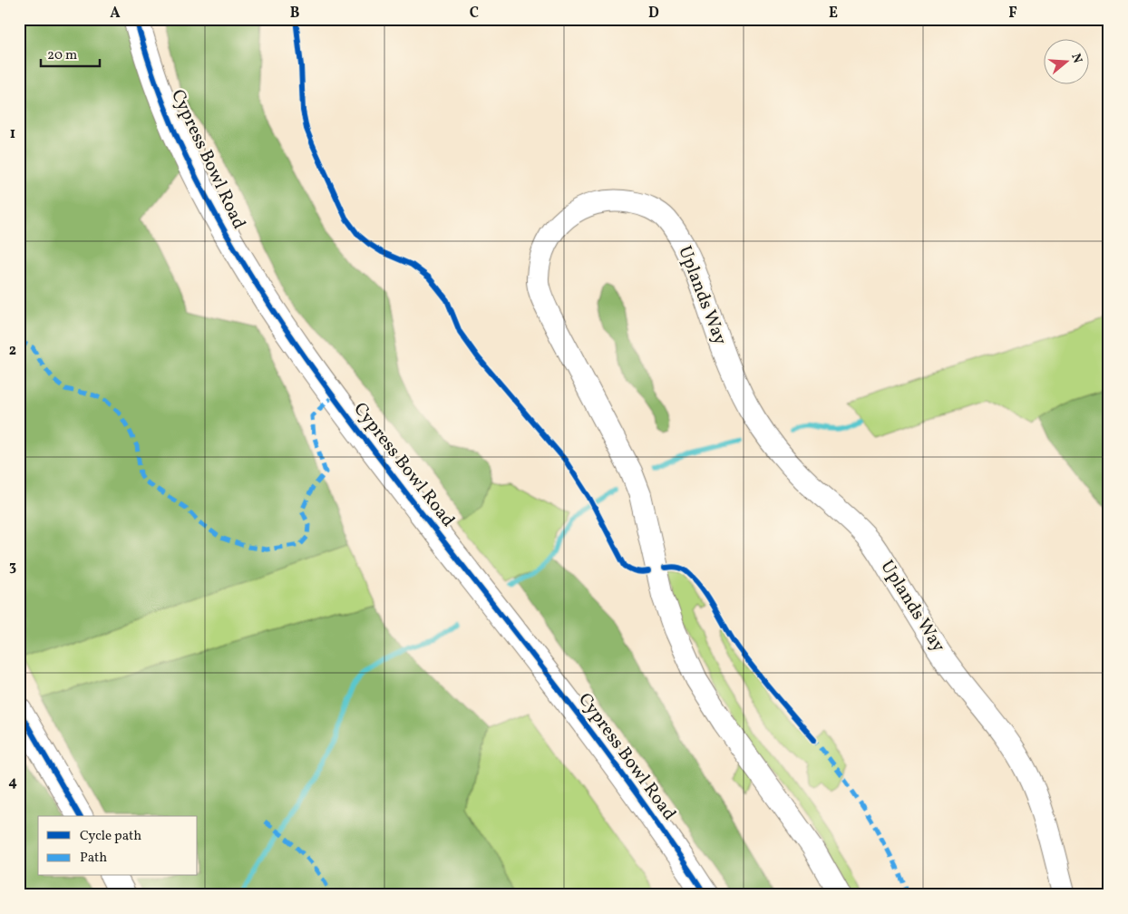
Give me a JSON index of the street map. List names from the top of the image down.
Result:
{
  "streets": {
    "street": ["Cypress Bowl Road", "Uplands Way"]
  },
  "legend": ["Cycle path", "Path"],
  "scale_bar": "20 m",
  "north": "right",
  "grid": {
    "columns": [
      "A",
      "B",
      "C",
      "D",
      "E",
      "F"
    ],
    "rows": [
      "1",
      "2",
      "3",
      "4"
    ]
  }
}
